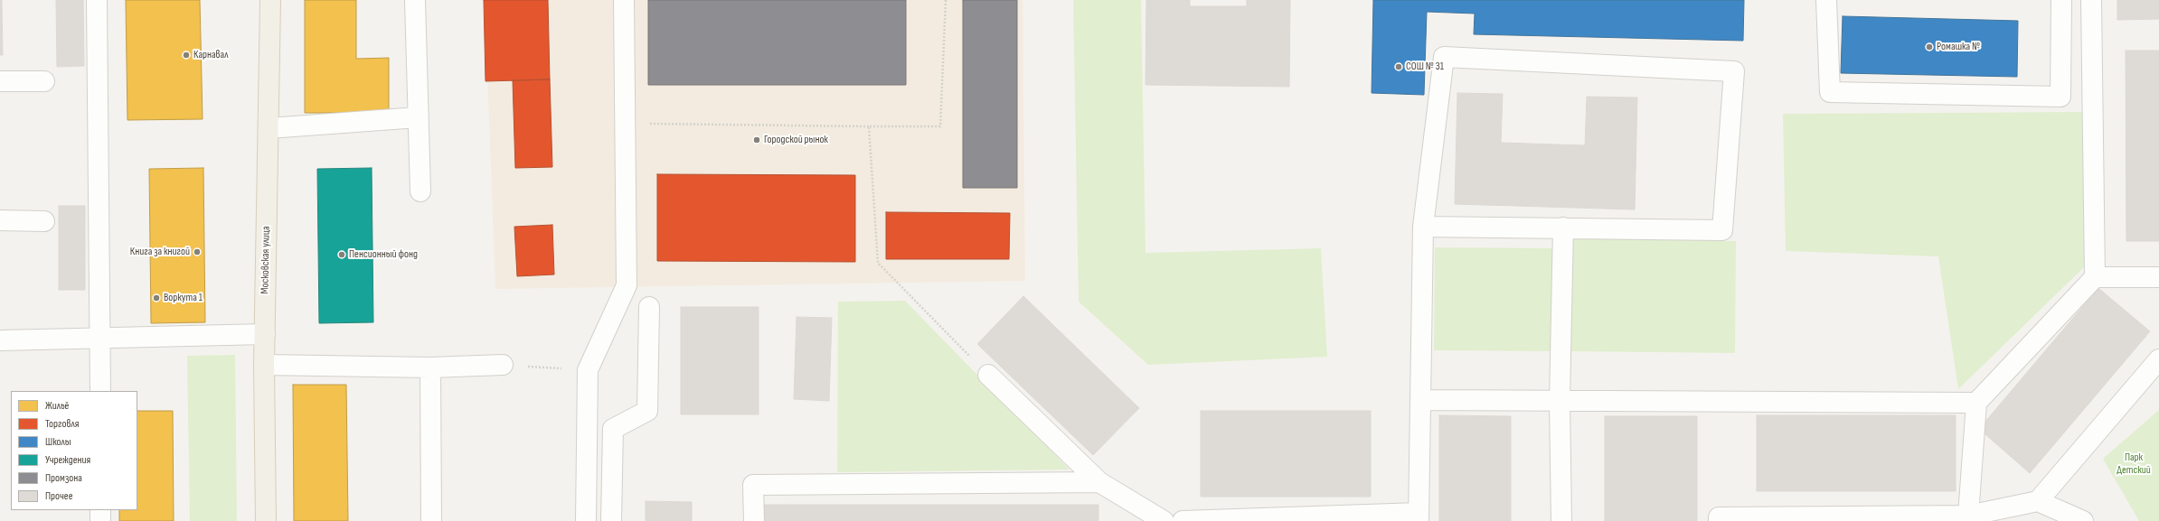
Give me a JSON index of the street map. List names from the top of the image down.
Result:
{
  "streets": {
    "main road": ["Московская улица"]
  },
  "parks": ["Парк Детский"],
  "places": [
    "Ромашка №",
    "Карнавал",
    "СОШ № 31",
    "Городской рынок",
    "Книга за книгой",
    "Пенсионный фонд",
    "Воркута 1"
  ],
  "legend": [
    "Жильё",
    "Торговля",
    "Школы",
    "Учреждения",
    "Промзона",
    "Прочее"
  ]
}
